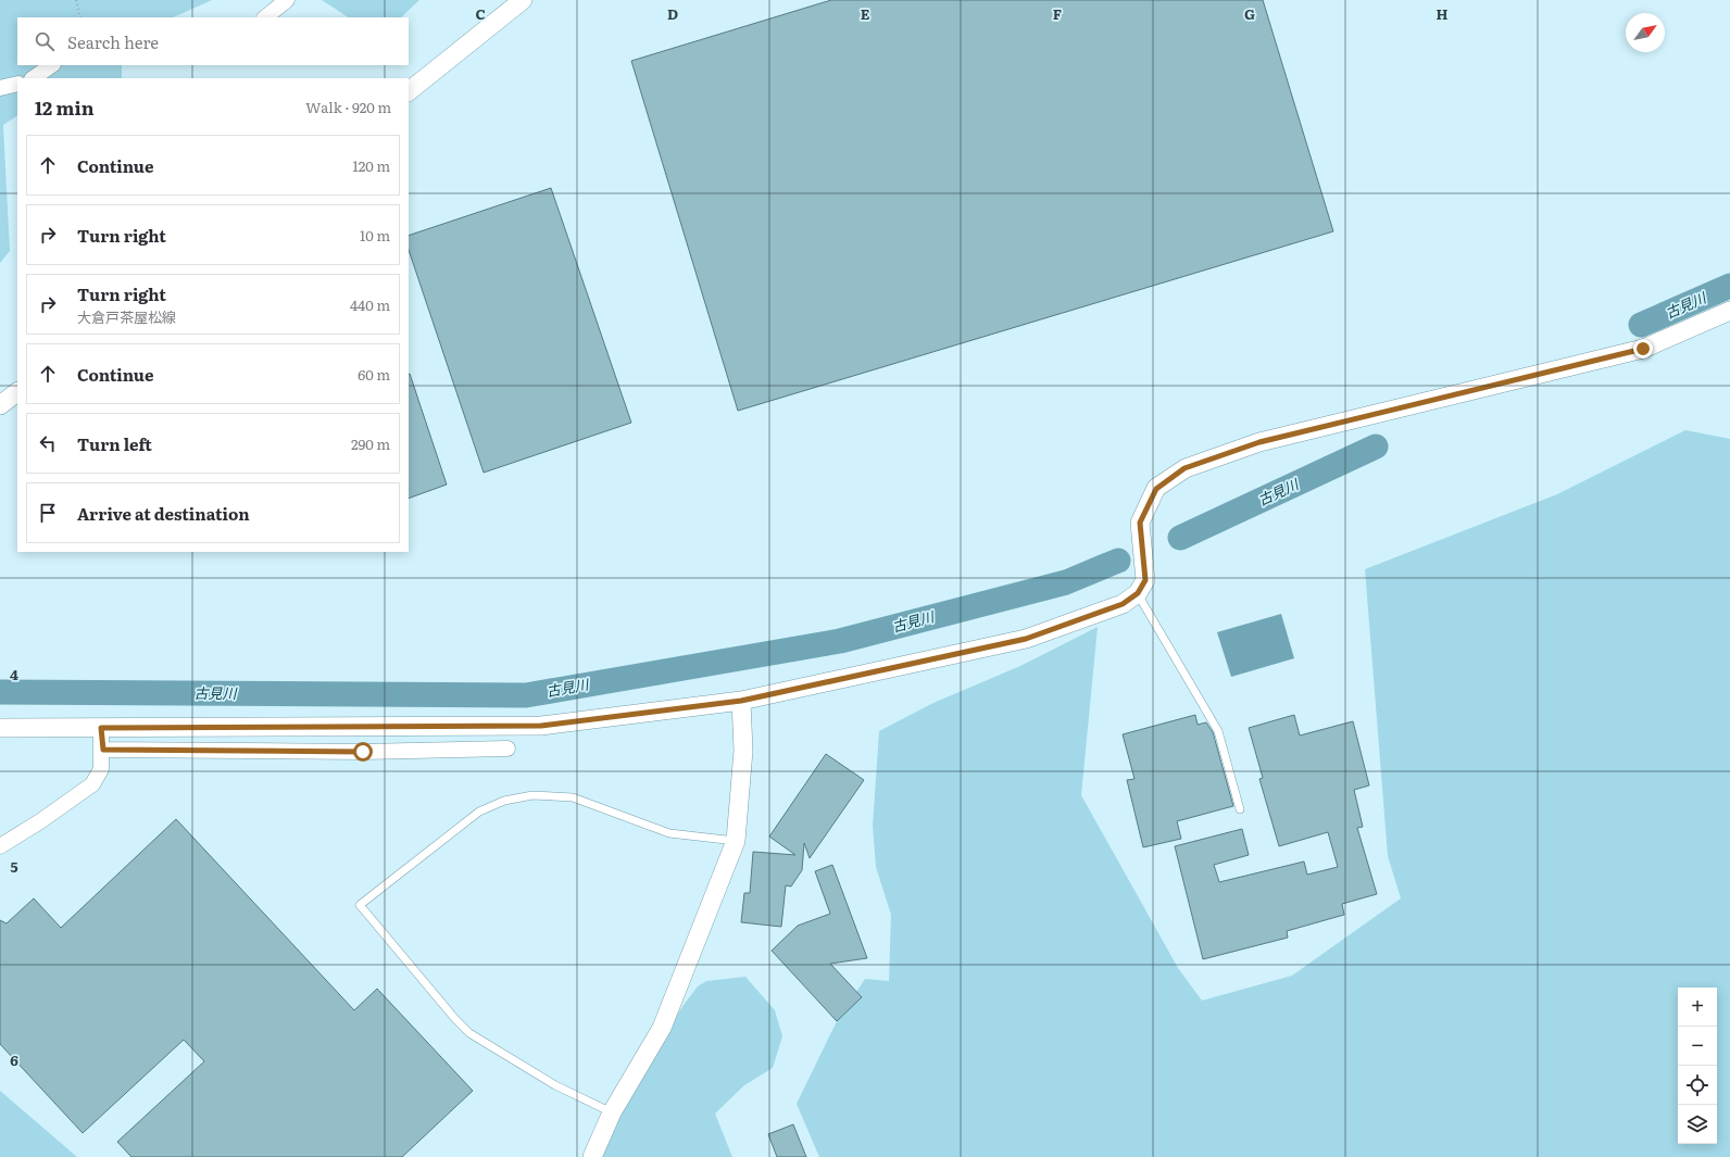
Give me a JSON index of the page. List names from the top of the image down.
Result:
{
  "water": ["古見川"],
  "north": "top right",
  "page": {
    "search": "Search here",
    "heading": ["12 min", "Walk · 920 m"],
    "list": [
      ["Continue", "120 m"],
      ["Turn right", "10 m"],
      ["Turn right", "大倉戸茶屋松線", "440 m"],
      ["Continue", "60 m"],
      ["Turn left", "290 m"],
      "Arrive at destination"
    ],
    "map_buttons": ["+", "−"]
  },
  "grid": {
    "columns": [
      "C",
      "D",
      "E",
      "F",
      "G",
      "H"
    ],
    "rows": ["4", "5", "6"]
  }
}
